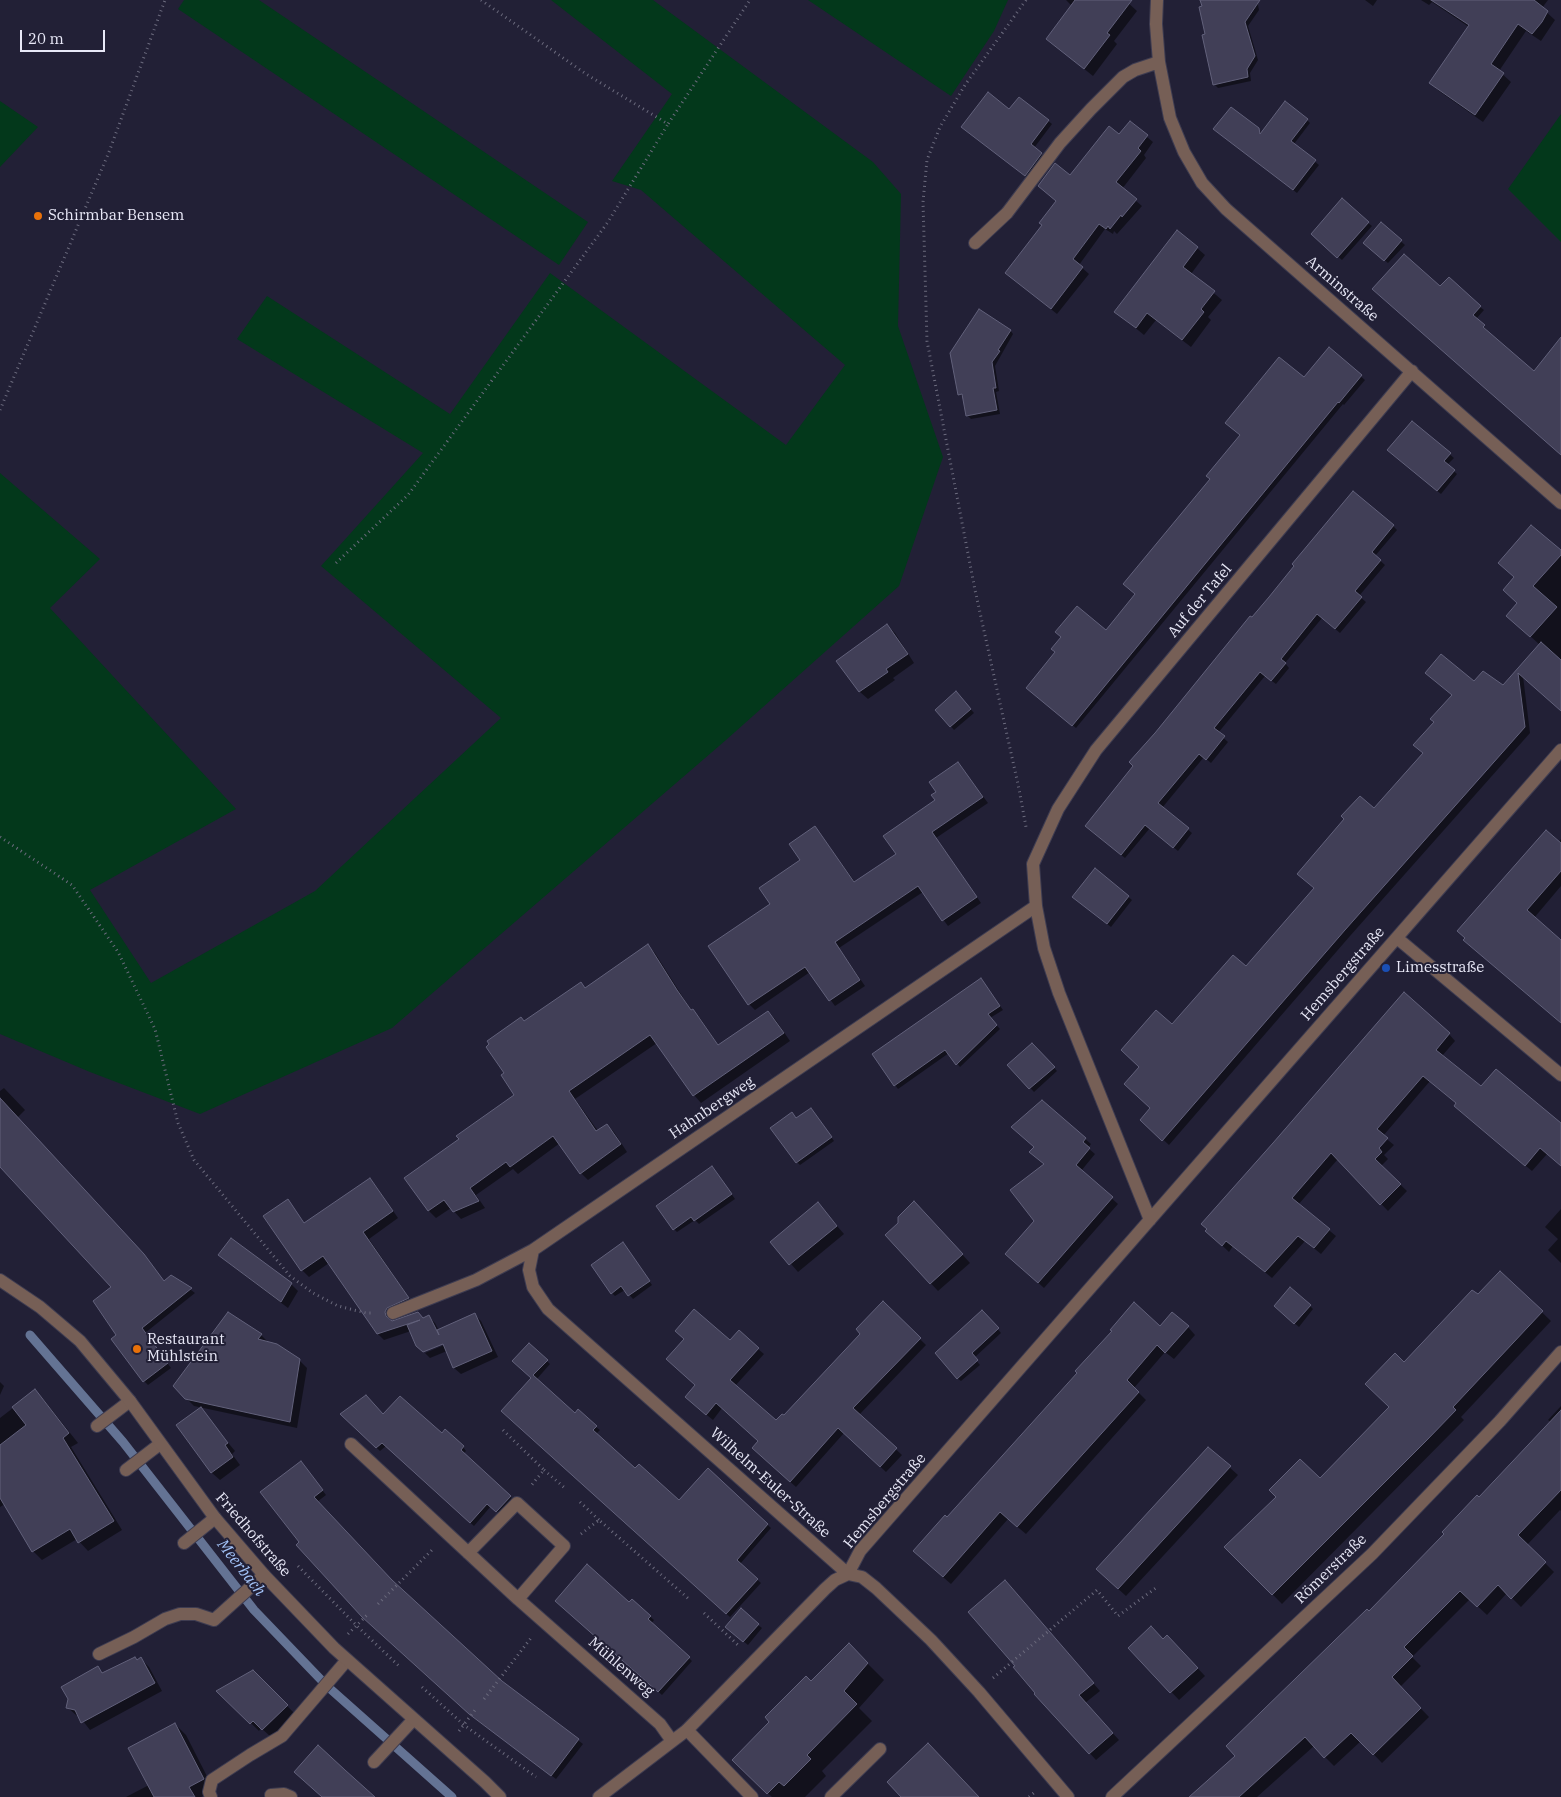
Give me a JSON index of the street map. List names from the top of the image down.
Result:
{
  "streets": {
    "street": [
      "Arminstraße",
      "Auf der Tafel",
      "Hemsbergstraße",
      "Hahnbergweg",
      "Wilhelm-Euler-Straße",
      "Friedhofstraße",
      "Römerstraße",
      "Mühlenweg"
    ]
  },
  "crossings": [
    ["Arminstraße", "Auf der Tafel"],
    ["Hemsbergstraße", "Wilhelm-Euler-Straße"],
    ["Hemsbergstraße", "Mühlenweg"],
    ["Hahnbergweg", "Wilhelm-Euler-Straße"]
  ],
  "water": ["Meerbach"],
  "places": ["Schirmbar Bensem", "Limesstraße", "Restaurant Mühlstein"],
  "scale_bar": "20 m"
}
